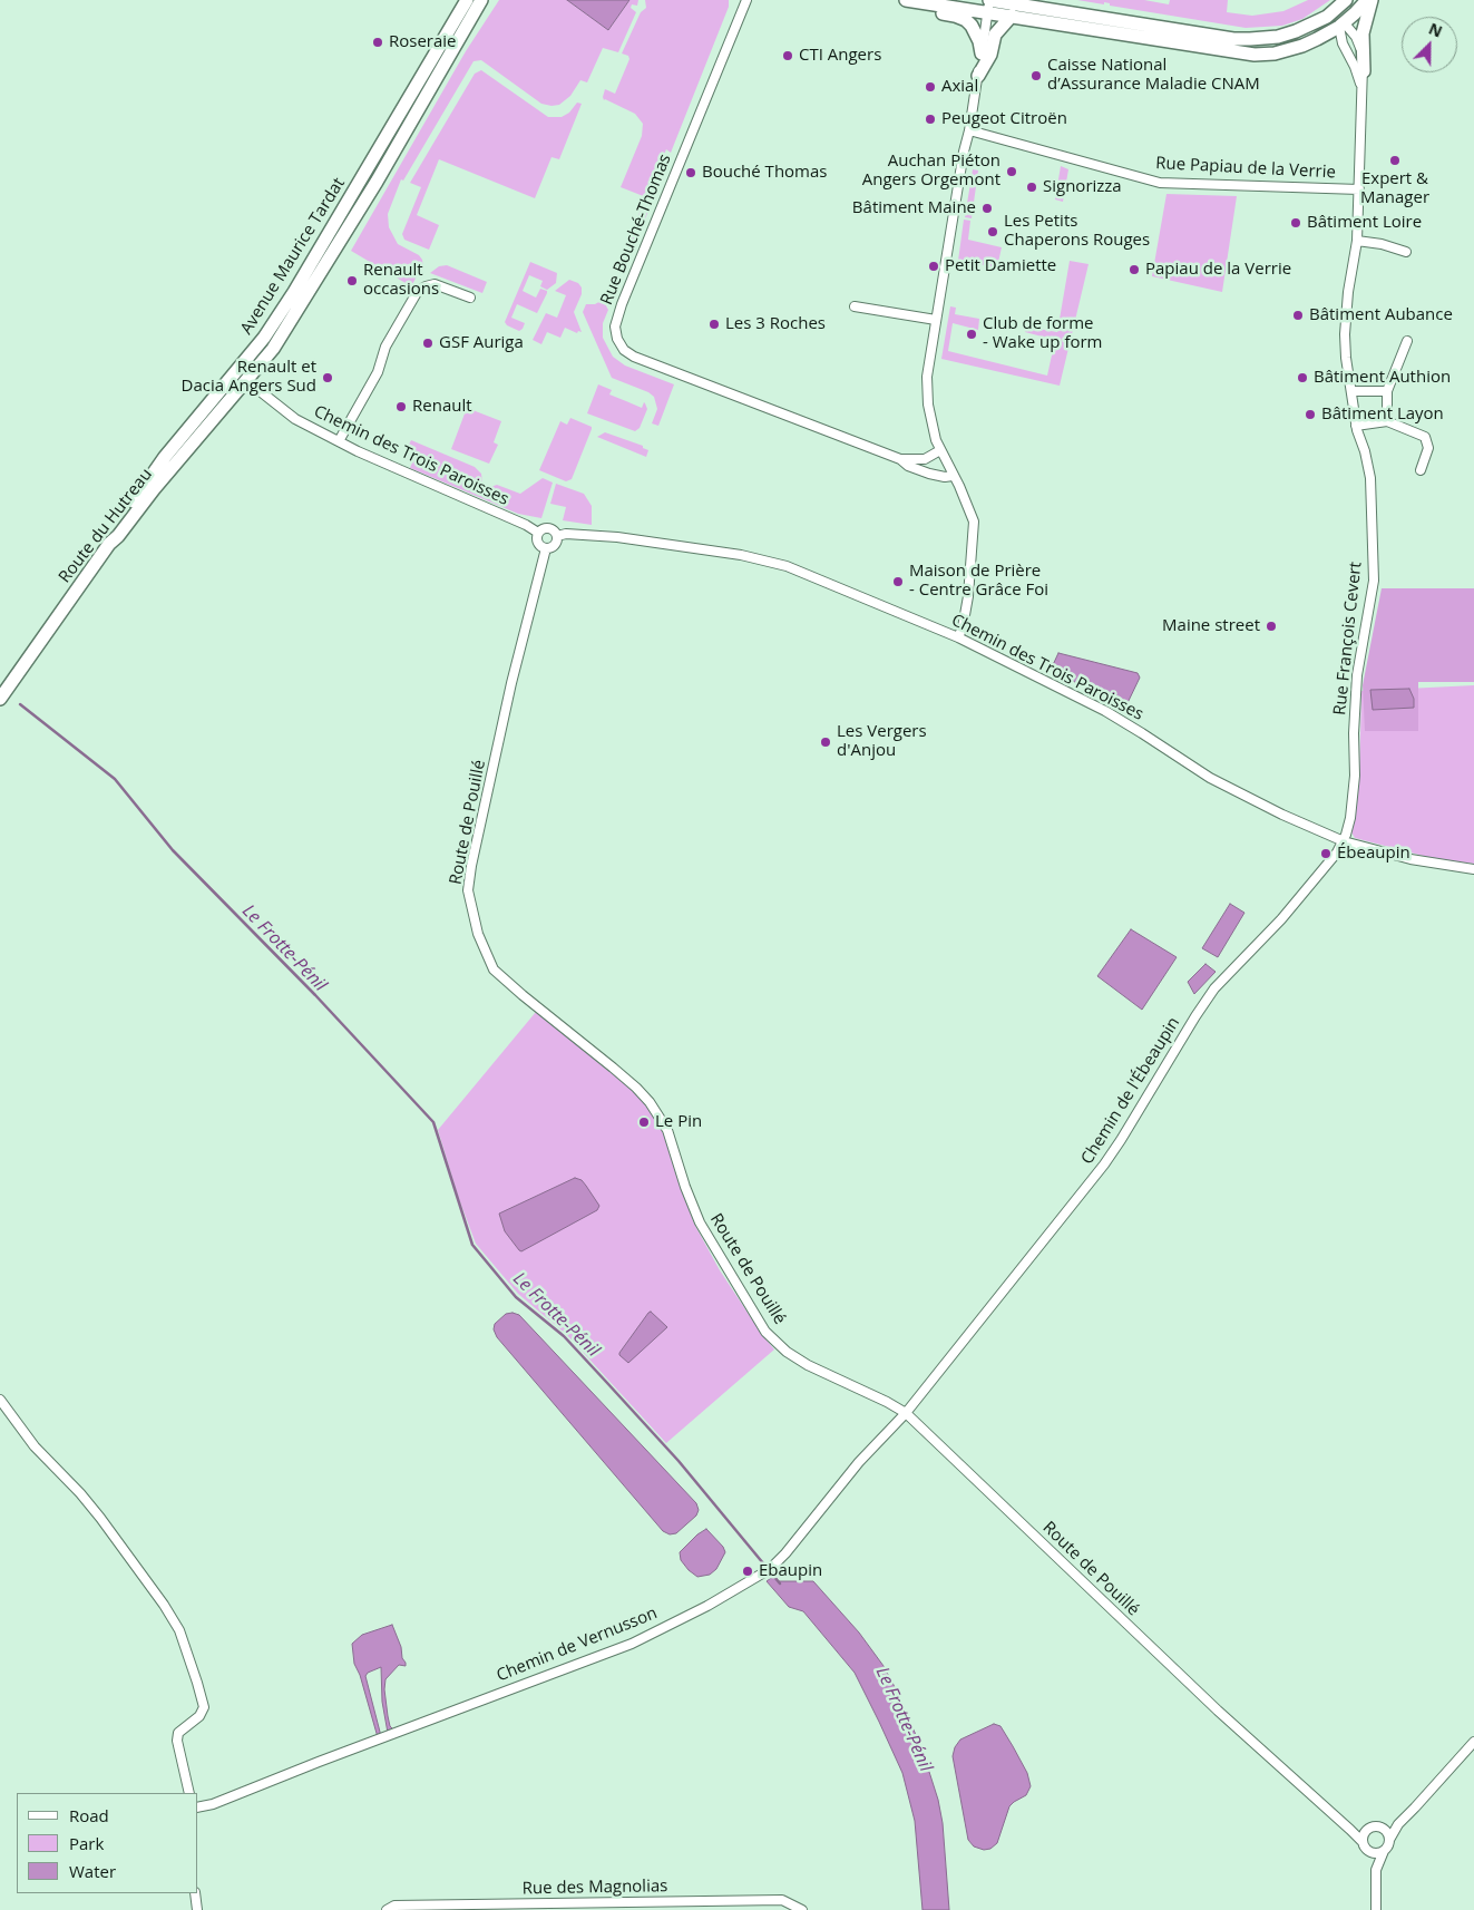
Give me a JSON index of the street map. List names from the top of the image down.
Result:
{
  "streets": {
    "street": [
      "Rue Papiau de la Verrie",
      "Rue Bouché-Thomas",
      "Avenue Maurice Tardat",
      "Chemin des Trois Paroisses",
      "Route du Hutreau",
      "Rue François Cevert",
      "Route de Pouillé",
      "Chemin de l'Ébeaupin",
      "Chemin de Vernusson",
      "Rue des Magnolias"
    ]
  },
  "crossings": [
    ["Rue Papiau de la Verrie", "Rue François Cevert"],
    ["Avenue Maurice Tardat", "Chemin des Trois Paroisses"],
    ["Avenue Maurice Tardat", "Route du Hutreau"],
    ["Chemin des Trois Paroisses", "Route du Hutreau"],
    ["Chemin des Trois Paroisses", "Rue François Cevert"],
    ["Chemin des Trois Paroisses", "Route de Pouillé"],
    ["Chemin des Trois Paroisses", "Chemin de l'Ébeaupin"],
    ["Rue François Cevert", "Chemin de l'Ébeaupin"],
    ["Route de Pouillé", "Chemin de l'Ébeaupin"],
    ["Route de Pouillé", "Chemin de Vernusson"],
    ["Chemin de l'Ébeaupin", "Chemin de Vernusson"]
  ],
  "water": ["Le Frotte-Pénil"],
  "places": [
    "Roseraie",
    "CTI Angers",
    "Caisse National d’Assurance Maladie CNAM",
    "Axial",
    "Peugeot Citroën",
    "Expert & Manager",
    "Auchan Piéton Angers Orgemont",
    "Bouché Thomas",
    "Signorizza",
    "Bâtiment Maine",
    "Bâtiment Loire",
    "Les Petits Chaperons Rouges",
    "Petit Damiette",
    "Papiau de la Verrie",
    "Renault occasions",
    "Bâtiment Aubance",
    "Les 3 Roches",
    "Club de forme - Wake up form",
    "GSF Auriga",
    "Renault et Dacia Angers Sud",
    "Bâtiment Authion",
    "Renault",
    "Bâtiment Layon",
    "Maison de Prière - Centre Grâce Foi",
    "Maine street",
    "Les Vergers d'Anjou",
    "Ébeaupin",
    "Le Pin",
    "Ebaupin"
  ],
  "legend": ["Road", "Park", "Water"],
  "north": "top right"
}
